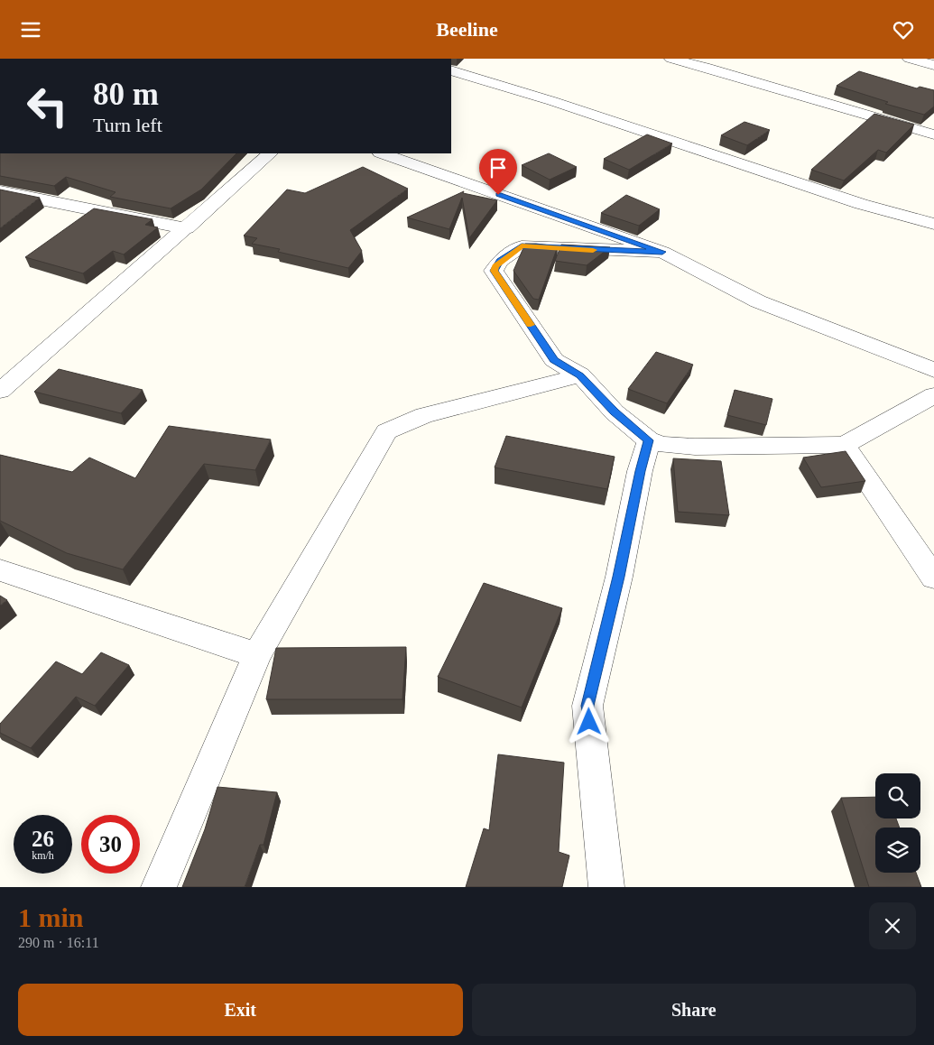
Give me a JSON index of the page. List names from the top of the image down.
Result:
{
  "page": {
    "header": "Beeline",
    "turn": ["80 m", "Turn left"],
    "speed": "26 km/h",
    "limit": "30",
    "heading": ["1 min", "290 m · 16:11"],
    "buttons": ["Exit", "Share"]
  }
}
